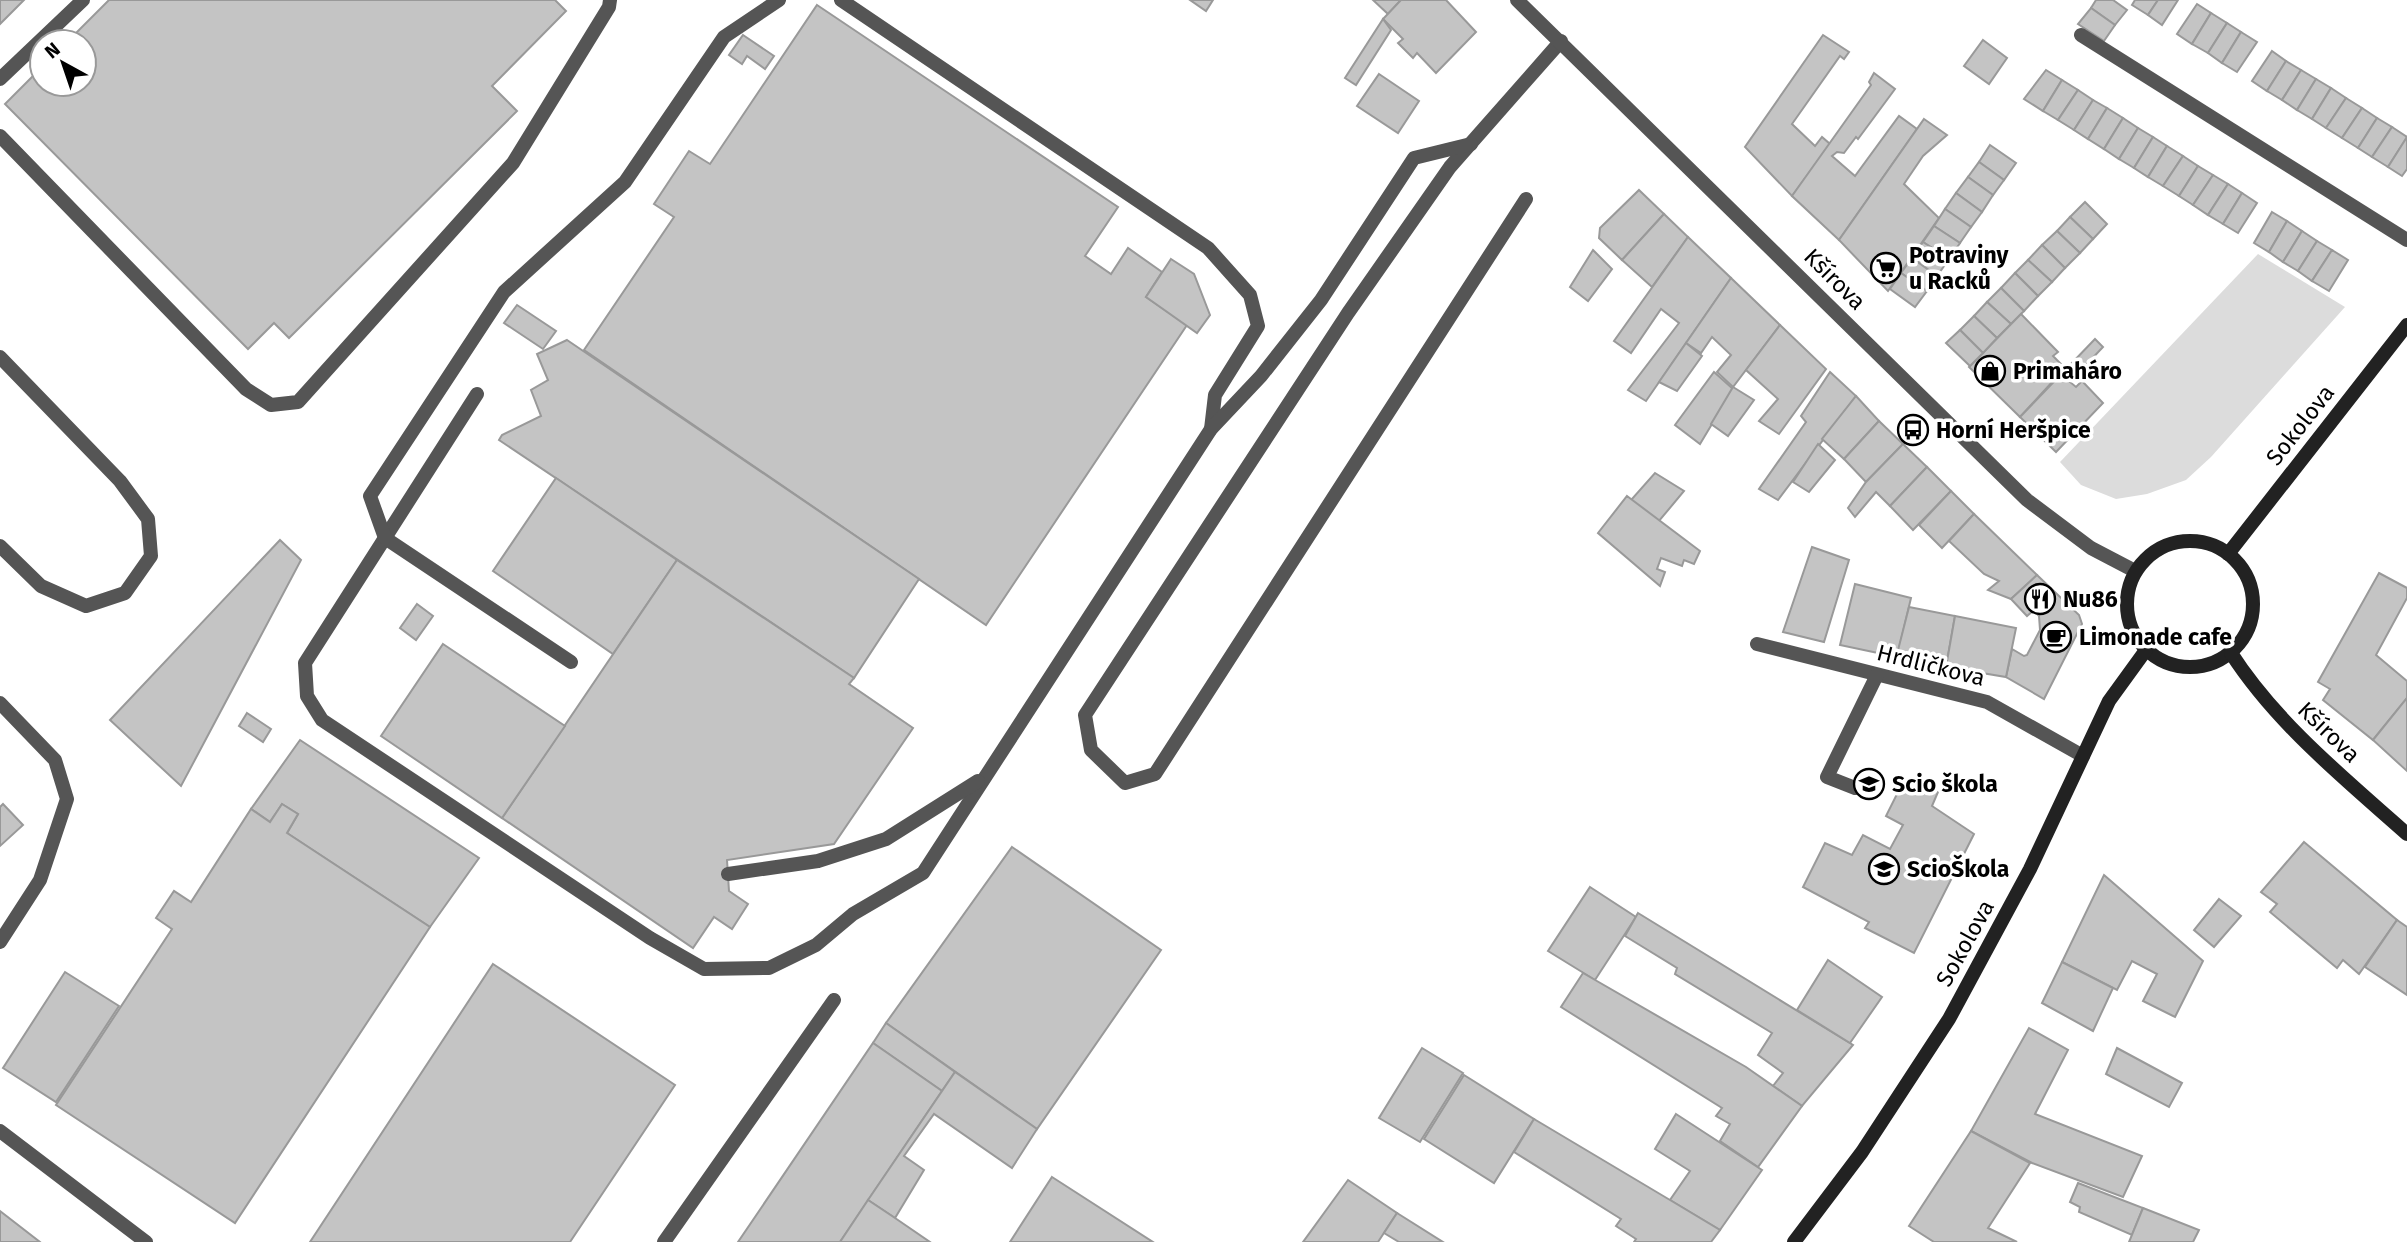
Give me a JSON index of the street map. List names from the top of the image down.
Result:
{
  "streets": {
    "street": ["Kšírova", "Sokolova", "Hrdličkova"]
  },
  "crossings": [
    ["Kšírova", "Sokolova"],
    ["Sokolova", "Hrdličkova"]
  ],
  "places": {
    "supermarket": ["Potraviny u Racků"],
    "shop": ["Primaháro"],
    "bus stop": ["Horní Heršpice"],
    "restaurant": ["Nu86"],
    "cafe": ["Limonade cafe"],
    "school or university": ["Scio škola", "ScioŠkola"]
  },
  "north": "top left"
}
